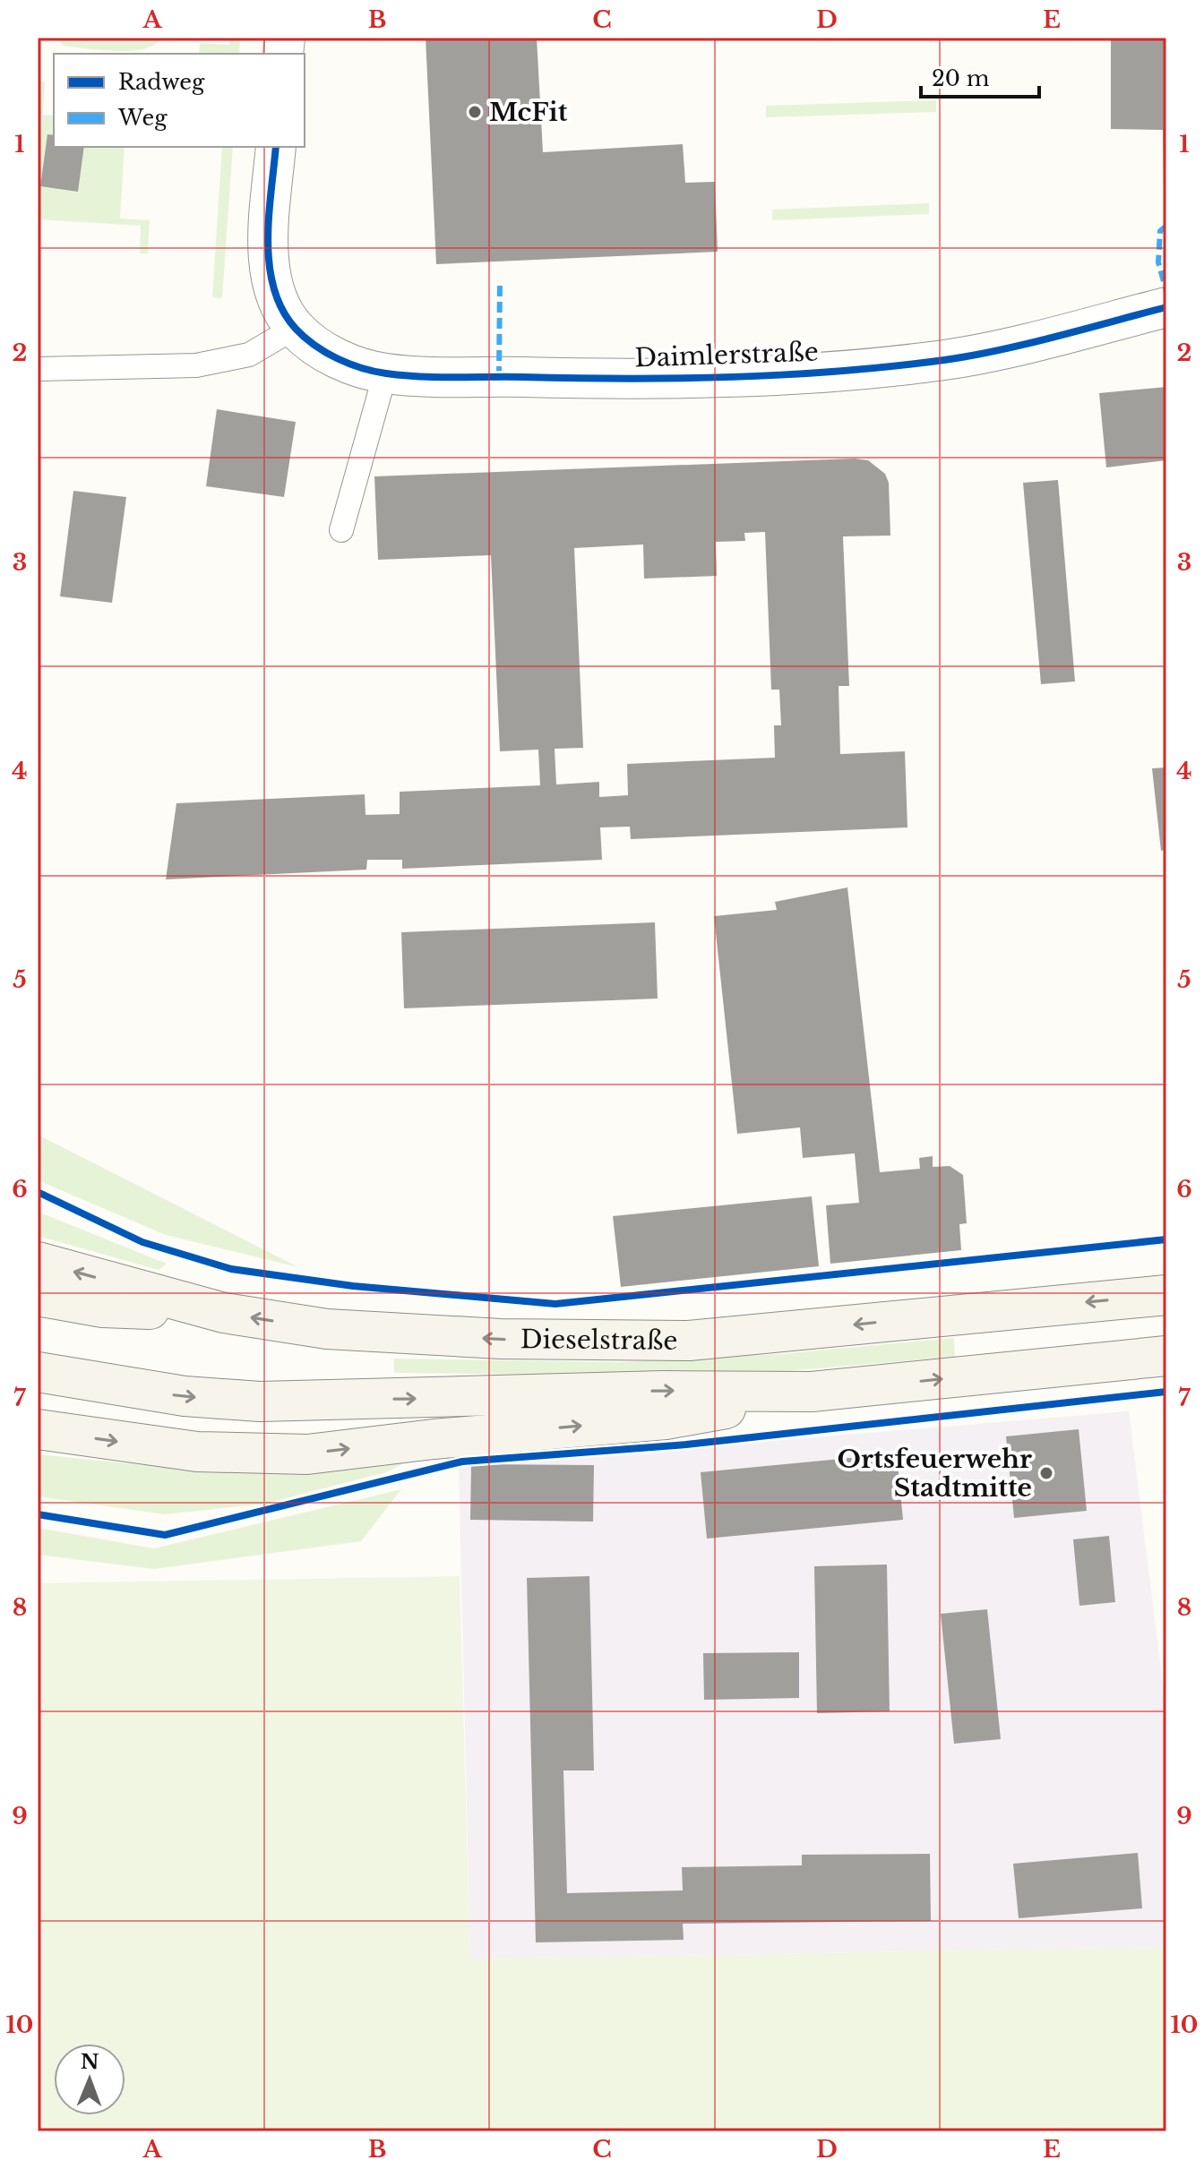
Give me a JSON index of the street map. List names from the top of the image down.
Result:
{
  "streets": {
    "main road": ["Dieselstraße"],
    "street": ["Daimlerstraße"]
  },
  "places": ["McFit", "Ortsfeuerwehr Stadtmitte"],
  "legend": ["Radweg", "Weg"],
  "scale_bar": "20 m",
  "north": "top",
  "grid": {
    "columns": [
      "A",
      "B",
      "C",
      "D",
      "E"
    ],
    "rows": [
      "1",
      "2",
      "3",
      "4",
      "5",
      "6",
      "7",
      "8",
      "9",
      "10"
    ]
  }
}
